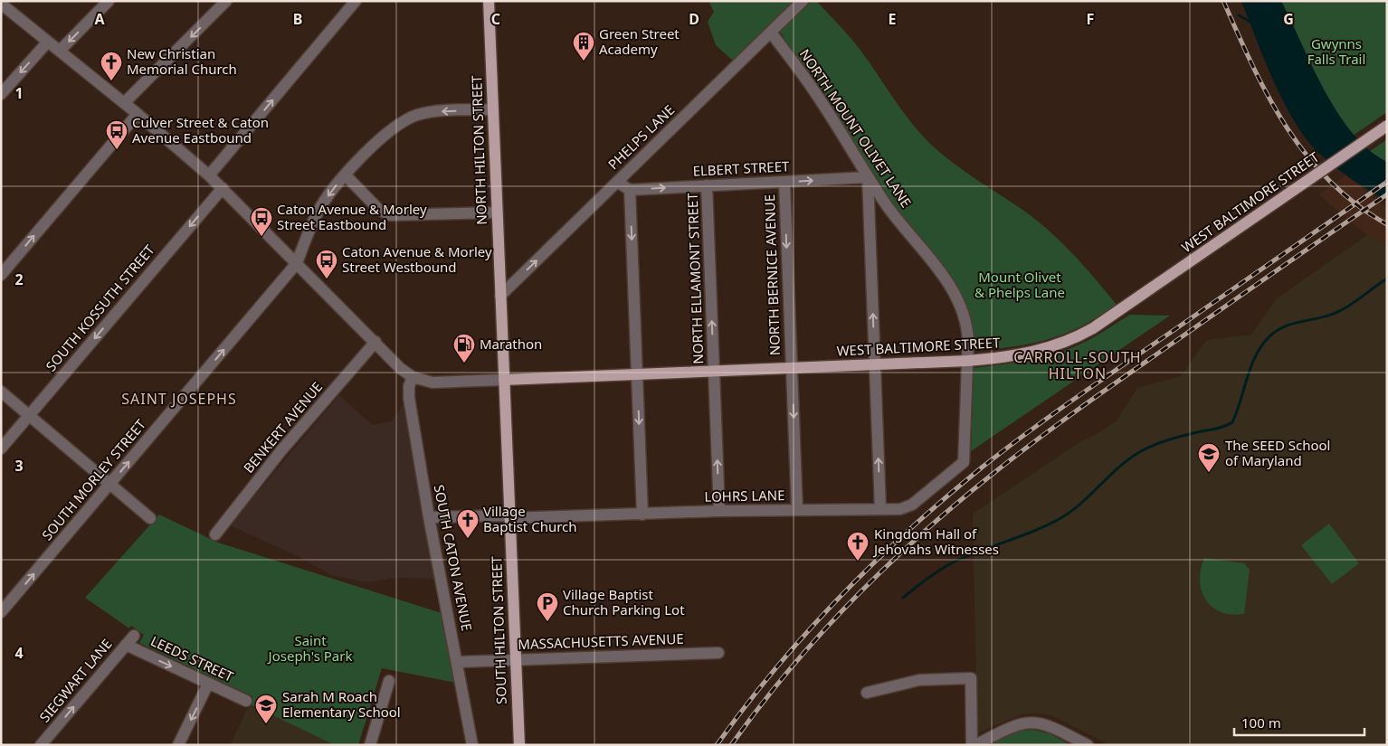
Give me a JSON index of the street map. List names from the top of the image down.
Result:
{
  "streets": {
    "main road": ["NORTH HILTON STREET", "WEST BALTIMORE STREET", "SOUTH HILTON STREET"],
    "street": [
      "NORTH MOUNT OLIVET LANE",
      "PHELPS LANE",
      "ELBERT STREET",
      "NORTH BERNICE AVENUE",
      "NORTH ELLAMONT STREET",
      "SOUTH KOSSUTH STREET",
      "BENKERT AVENUE",
      "SOUTH MORLEY STREET",
      "LOHRS LANE",
      "SOUTH CATON AVENUE",
      "MASSACHUSETTS AVENUE",
      "LEEDS STREET",
      "SIEGWART LANE"
    ]
  },
  "crossings": [
    ["NORTH MOUNT OLIVET LANE", "PHELPS LANE"],
    ["NORTH MOUNT OLIVET LANE", "ELBERT STREET"],
    ["NORTH MOUNT OLIVET LANE", "WEST BALTIMORE STREET"],
    ["NORTH MOUNT OLIVET LANE", "LOHRS LANE"],
    ["PHELPS LANE", "NORTH HILTON STREET"],
    ["NORTH HILTON STREET", "WEST BALTIMORE STREET"],
    ["NORTH HILTON STREET", "SOUTH MORLEY STREET"],
    ["NORTH HILTON STREET", "SOUTH HILTON STREET"],
    ["ELBERT STREET", "NORTH BERNICE AVENUE"],
    ["ELBERT STREET", "NORTH ELLAMONT STREET"],
    ["WEST BALTIMORE STREET", "NORTH BERNICE AVENUE"],
    ["WEST BALTIMORE STREET", "NORTH ELLAMONT STREET"],
    ["WEST BALTIMORE STREET", "SOUTH CATON AVENUE"],
    ["WEST BALTIMORE STREET", "SOUTH HILTON STREET"],
    ["NORTH BERNICE AVENUE", "LOHRS LANE"],
    ["NORTH ELLAMONT STREET", "LOHRS LANE"],
    ["LOHRS LANE", "SOUTH CATON AVENUE"],
    ["LOHRS LANE", "SOUTH HILTON STREET"],
    ["SOUTH CATON AVENUE", "MASSACHUSETTS AVENUE"],
    ["SOUTH HILTON STREET", "MASSACHUSETTS AVENUE"],
    ["LEEDS STREET", "SIEGWART LANE"]
  ],
  "one_way": [
    "PHELPS LANE",
    "ELBERT STREET",
    "SOUTH KOSSUTH STREET",
    "LEEDS STREET",
    "SIEGWART LANE"
  ],
  "districts": ["CARROLL-SOUTH HILTON", "SAINT JOSEPHS"],
  "parks": ["Gwynns Falls Trail", "Mount Olivet & Phelps Lane", "Saint Joseph's Park"],
  "places": {
    "building": ["Green Street Academy"],
    "church": ["New Christian Memorial Church", "Village Baptist Church", "Kingdom Hall of Jehovahs Witnesses"],
    "bus stop": ["Culver Street & Caton Avenue Eastbound", "Caton Avenue & Morley Street Eastbound", "Caton Avenue & Morley Street Westbound"],
    "fuel station": ["Marathon"],
    "school or university": ["The SEED School of Maryland", "Sarah M Roach Elementary School"],
    "parking": ["Village Baptist Church Parking Lot"]
  },
  "scale_bar": "100 m",
  "grid": {
    "columns": [
      "A",
      "B",
      "C",
      "D",
      "E",
      "F",
      "G"
    ],
    "rows": [
      "1",
      "2",
      "3",
      "4"
    ]
  }
}
